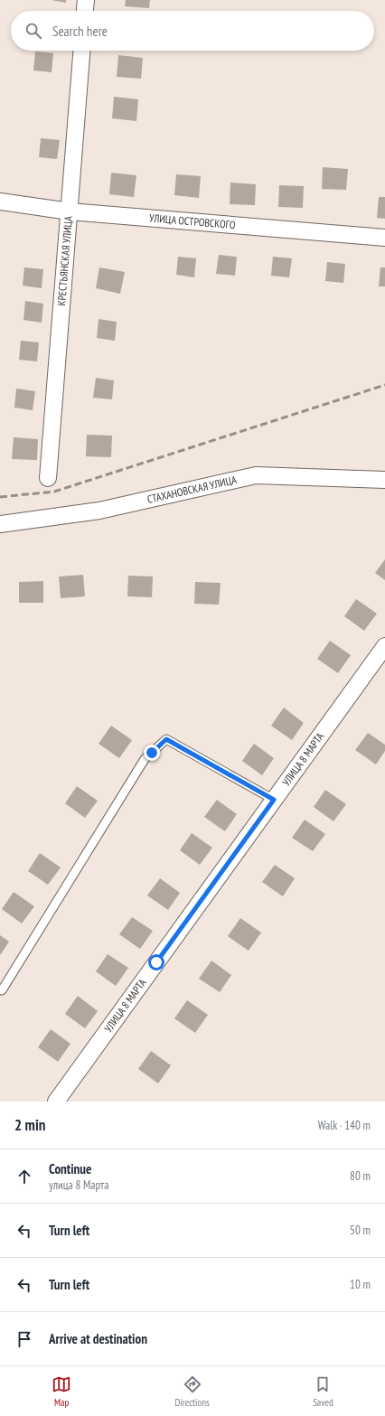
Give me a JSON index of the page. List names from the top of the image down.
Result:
{
  "streets": {
    "street": [
      "УЛИЦА ОСТРОВСКОГО",
      "КРЕСТЬЯНСКАЯ УЛИЦА",
      "СТАХАНОВСКАЯ УЛИЦА",
      "УЛИЦА 8 МАРТА"
    ]
  },
  "crossings": [
    ["УЛИЦА ОСТРОВСКОГО", "КРЕСТЬЯНСКАЯ УЛИЦА"]
  ],
  "page": {
    "search": "Search here",
    "heading": ["2 min", "Walk · 140 m"],
    "list": [
      ["Continue", "улица 8 Марта", "80 m"],
      ["Turn left", "50 m"],
      ["Turn left", "10 m"],
      "Arrive at destination"
    ],
    "nav": ["Map", "Directions", "Saved"]
  }
}
